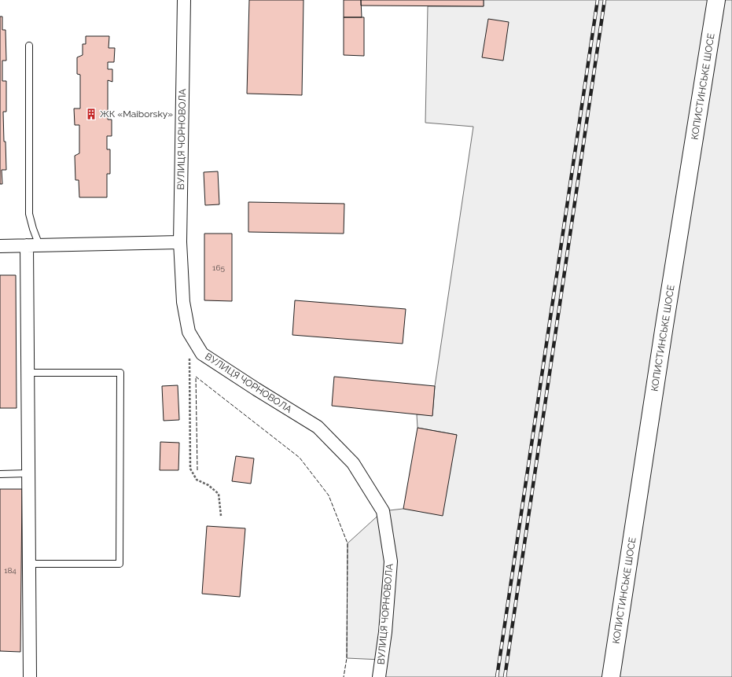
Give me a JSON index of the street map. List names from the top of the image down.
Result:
{
  "streets": {
    "street": ["КОПИСТИНСЬКЕ ШОСЕ", "ВУЛИЦЯ ЧОРНОВОЛА"]
  },
  "places": {
    "building": ["ЖК «Maiborsky»"]
  },
  "house_numbers": ["165", "184"]
}
